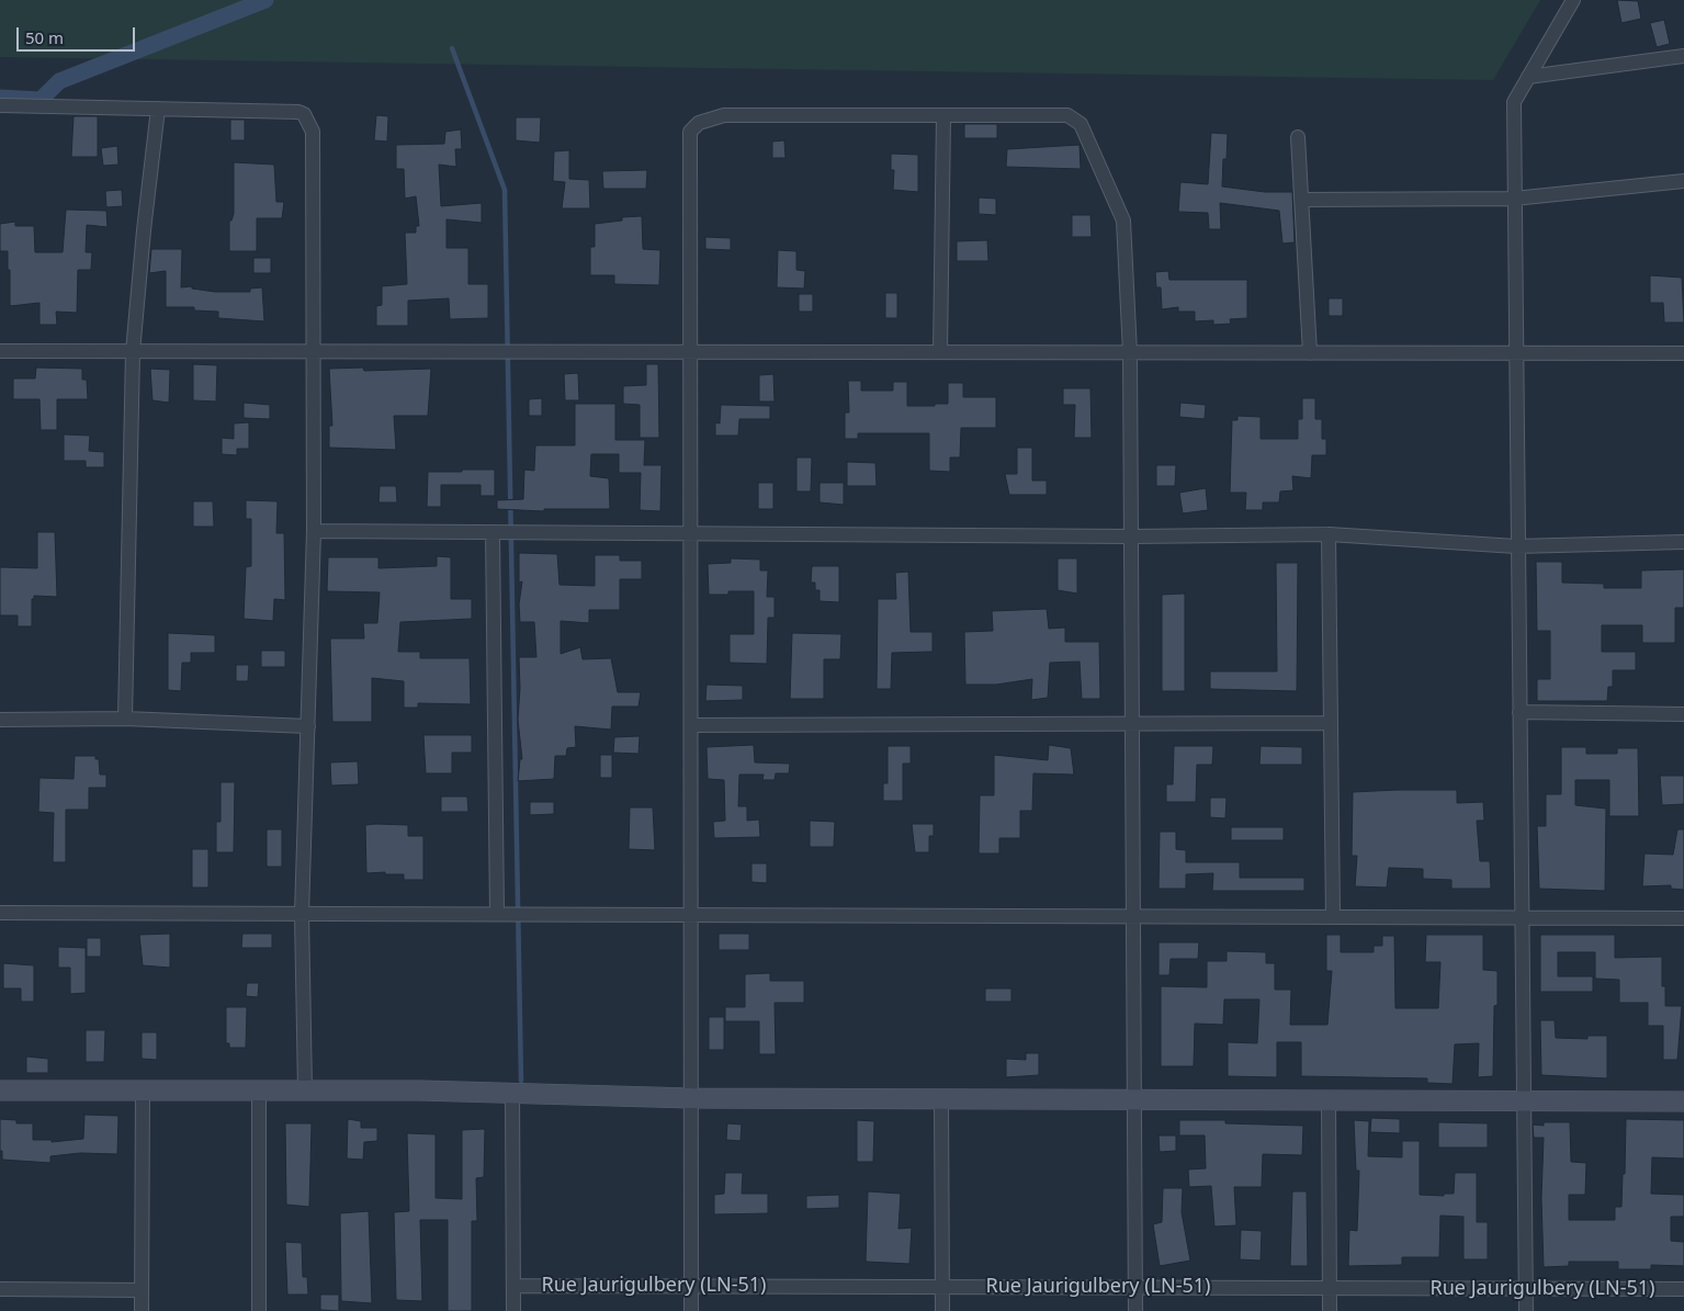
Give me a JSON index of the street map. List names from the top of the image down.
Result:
{
  "streets": {
    "street": ["Rue Jaurigulbery (LN-51)"]
  },
  "scale_bar": "50 m"
}
